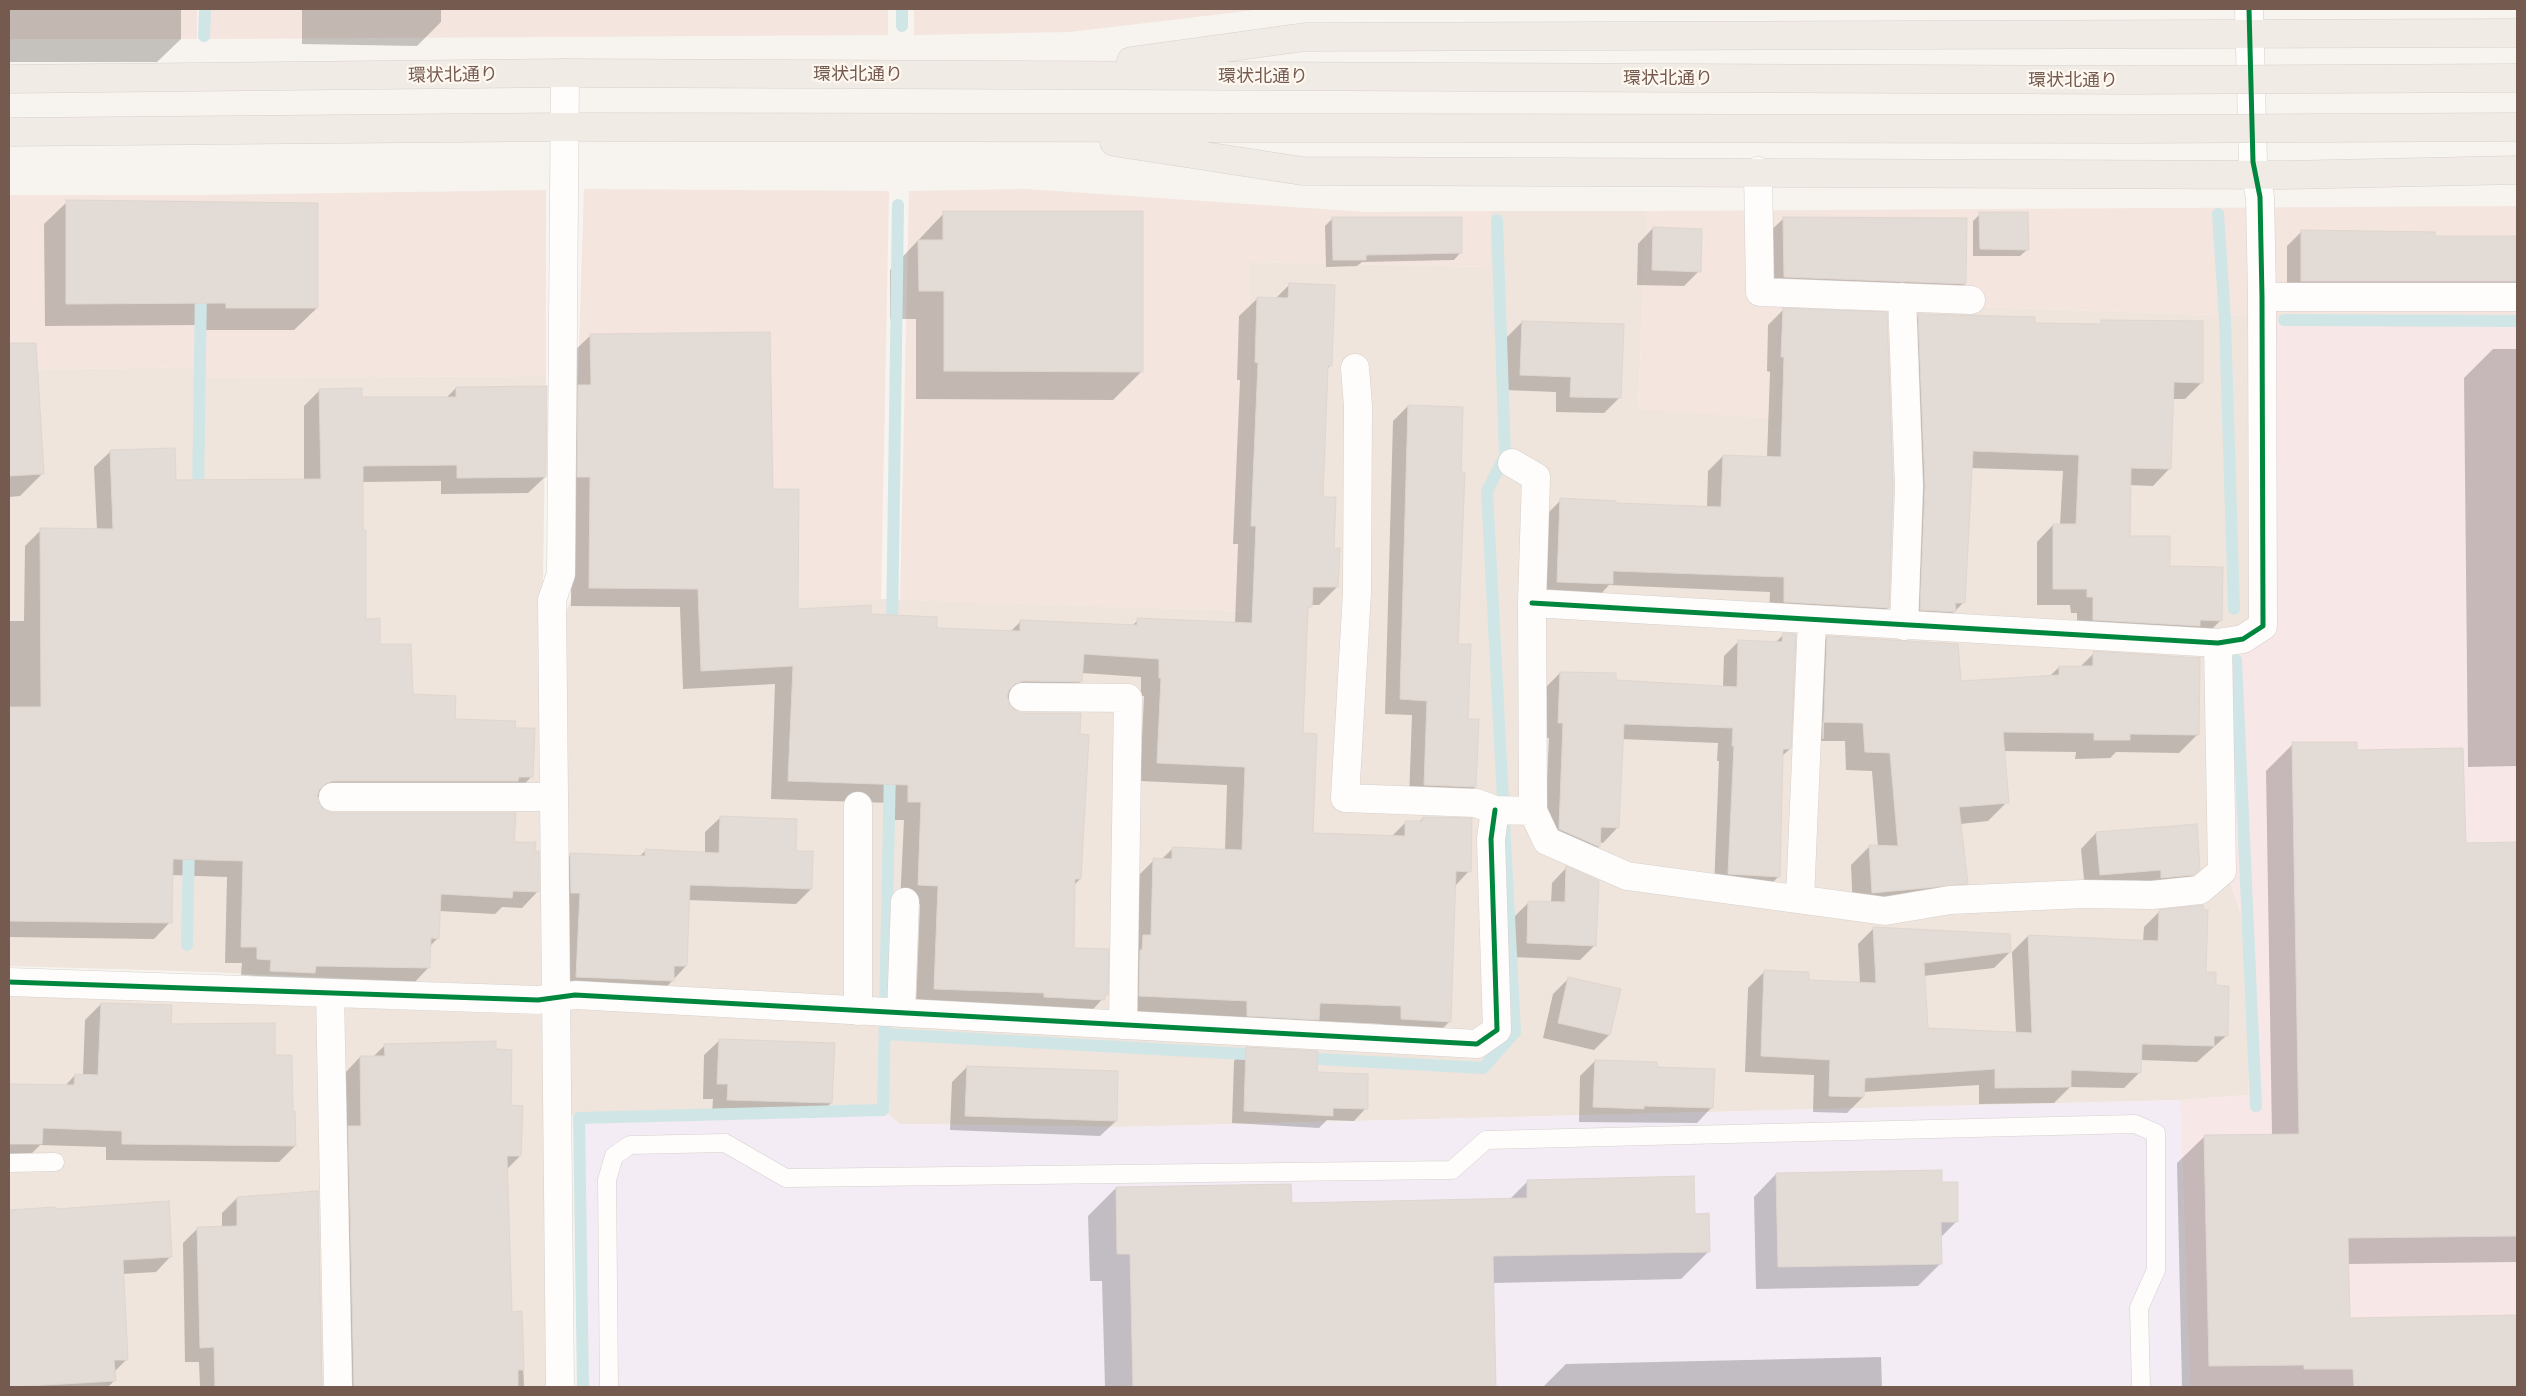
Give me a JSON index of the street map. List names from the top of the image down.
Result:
{
  "streets": {
    "highway": ["環状北通り"]
  }
}
